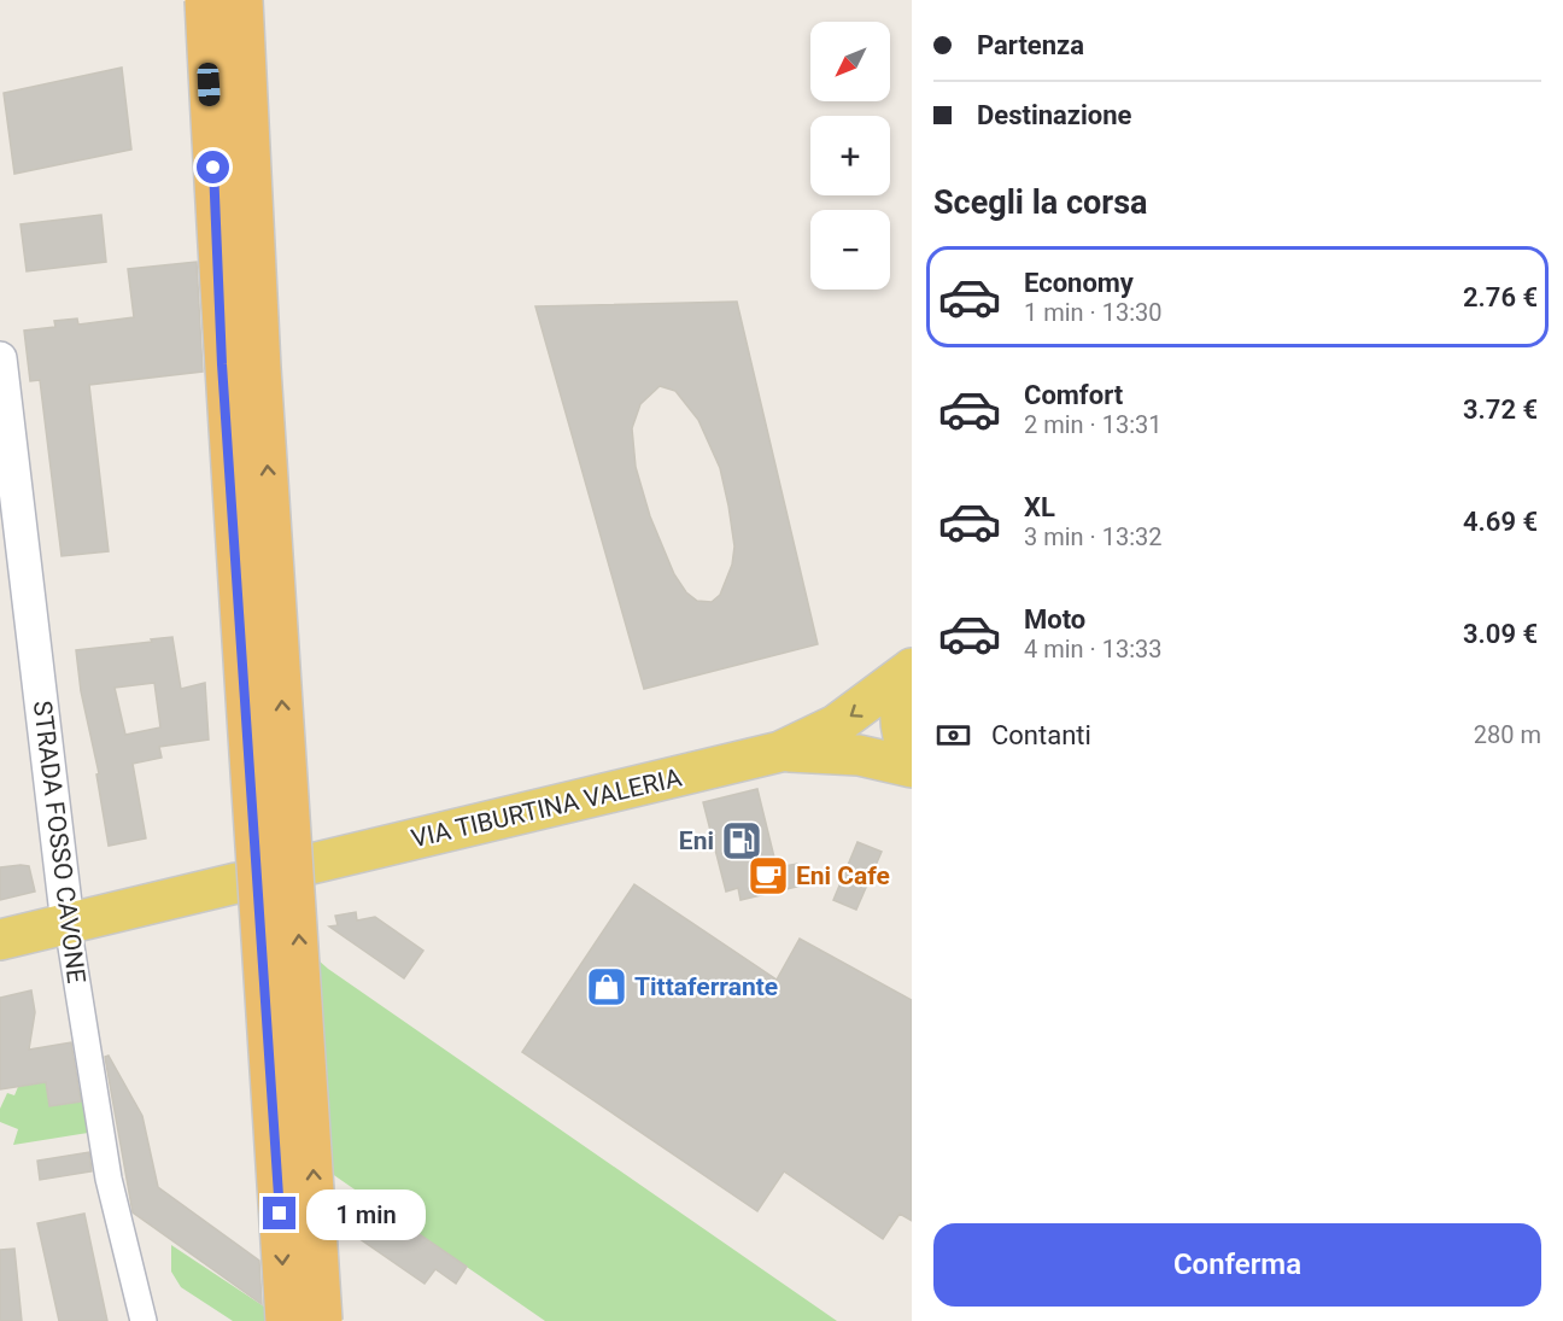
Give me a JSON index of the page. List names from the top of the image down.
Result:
{
  "streets": {
    "main road": ["VIA TIBURTINA VALERIA"],
    "street": ["STRADA FOSSO CAVONE"]
  },
  "places": {
    "fuel station": ["Eni"],
    "cafe": ["Eni Cafe"],
    "shop": ["Tittaferrante"]
  },
  "north": "bottom left",
  "page": {
    "banner": ["Partenza", "Destinazione"],
    "map_buttons": ["+", "−"],
    "heading": "Scegli la corsa",
    "list": [
      {
        "name": "Economy",
        "note": "1 min · 13:30",
        "value": "2.76 €"
      },
      {
        "name": "Comfort",
        "note": "2 min · 13:31",
        "value": "3.72 €"
      },
      {
        "name": "XL",
        "note": "3 min · 13:32",
        "value": "4.69 €"
      },
      {
        "name": "Moto",
        "note": "4 min · 13:33",
        "value": "3.09 €"
      }
    ],
    "pay": ["Contanti", "280 m"],
    "bubble": "1 min",
    "buttons": "Conferma"
  }
}
